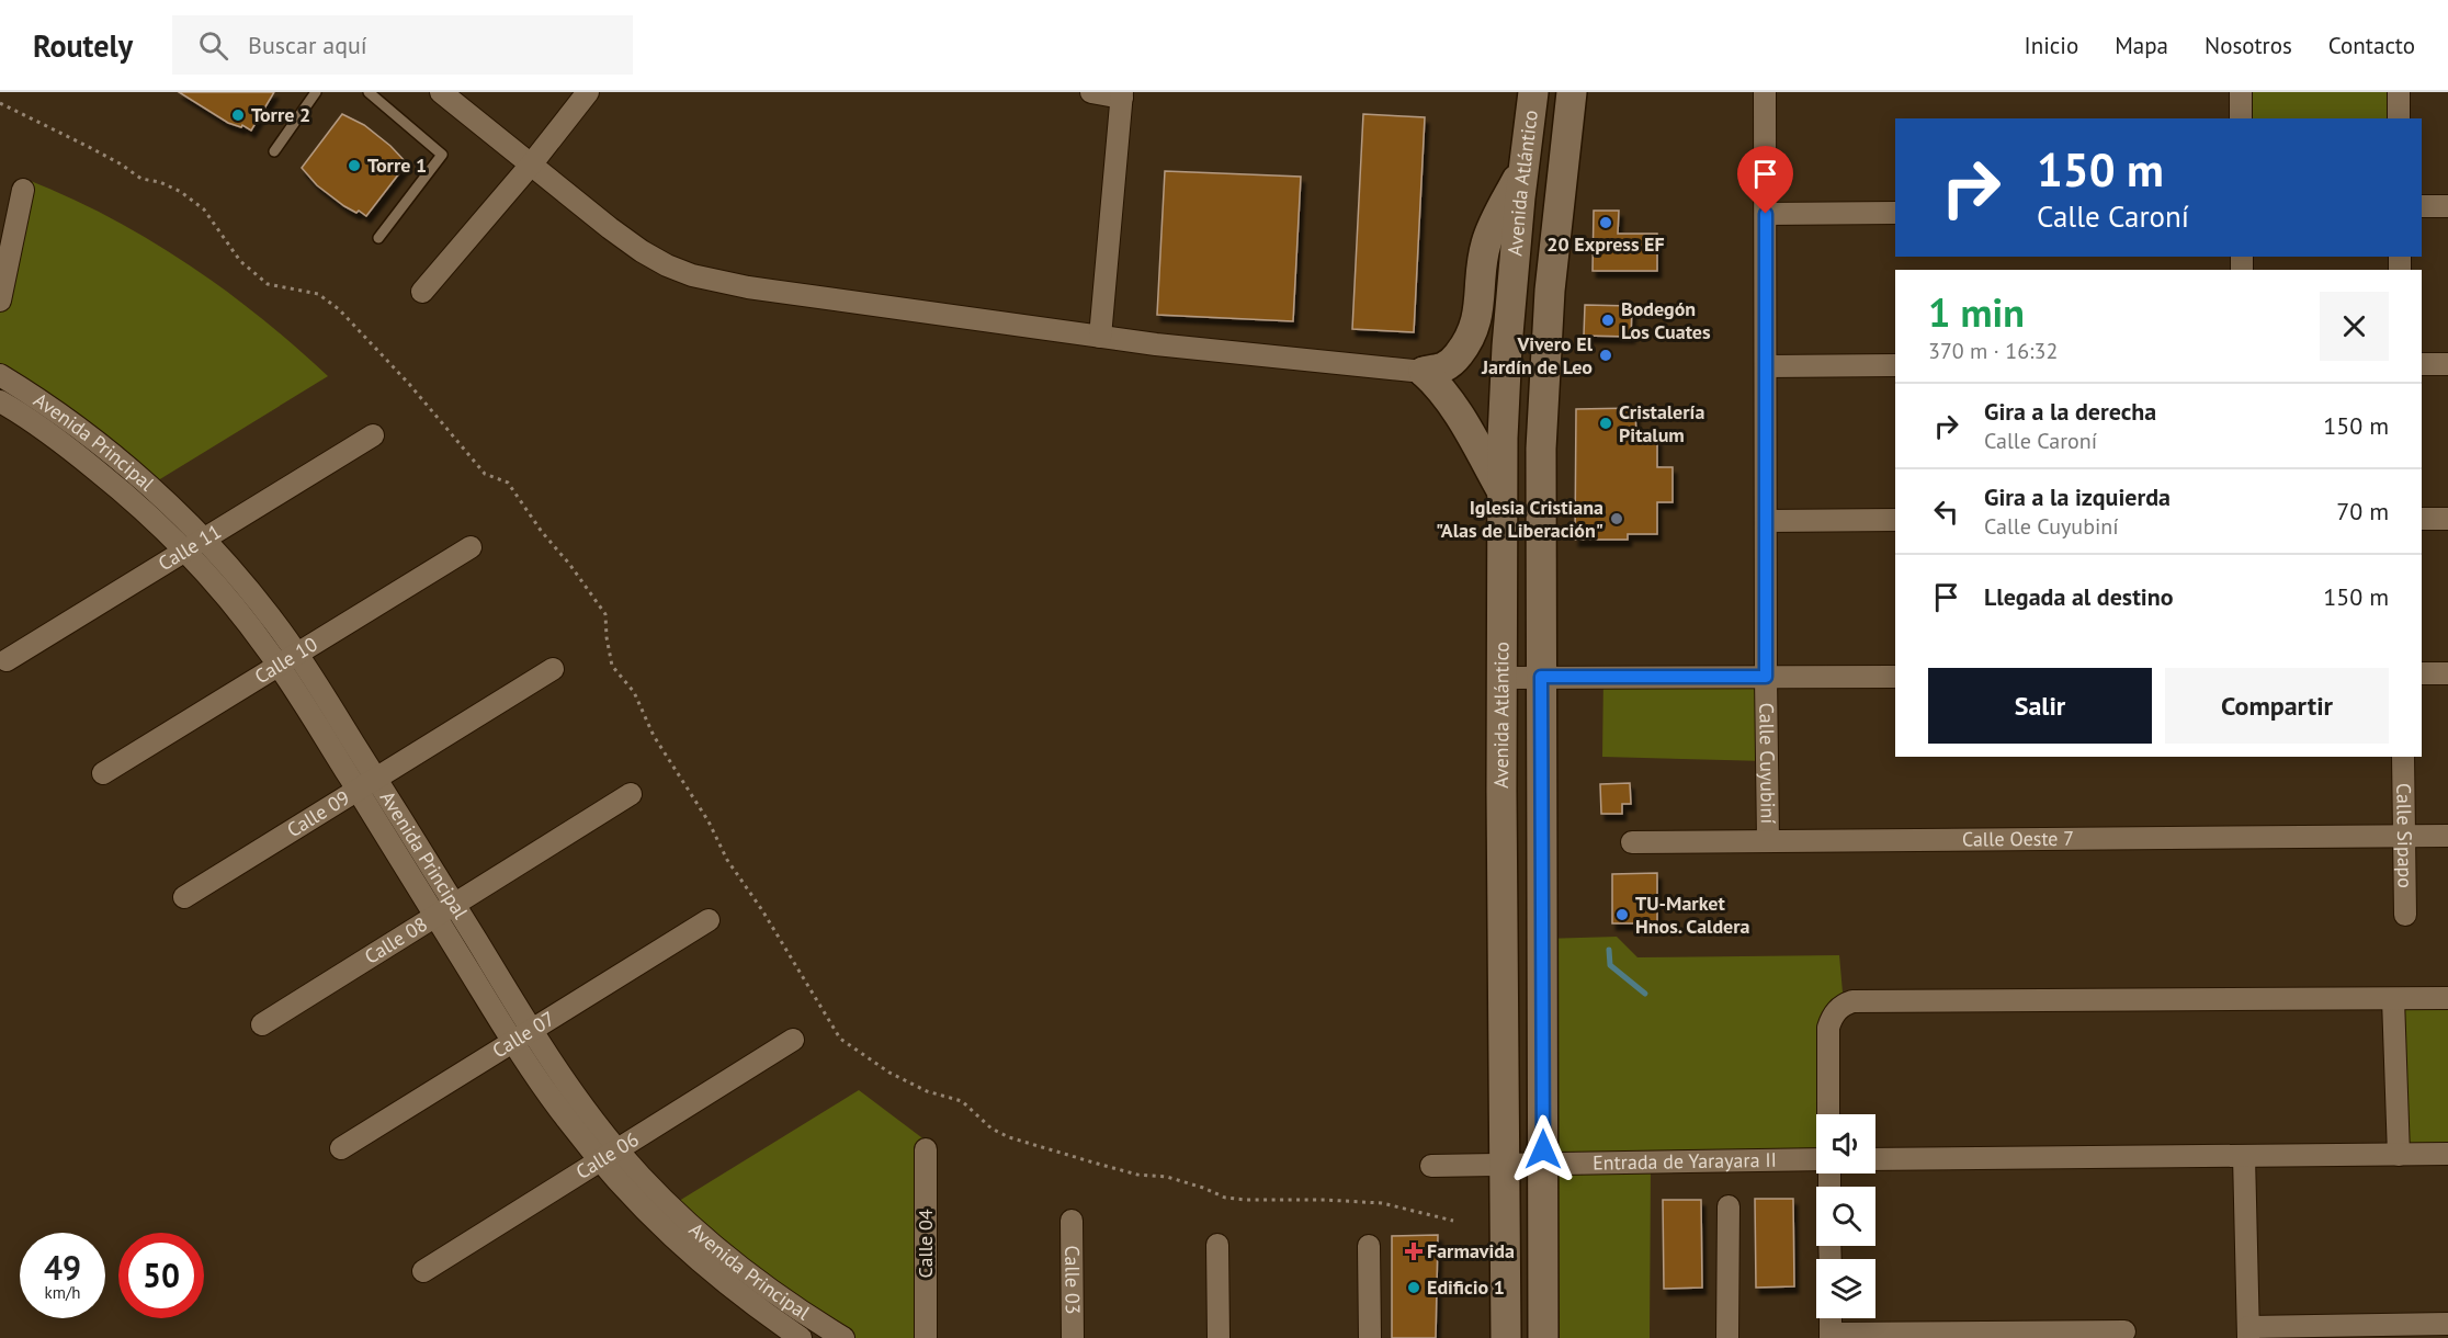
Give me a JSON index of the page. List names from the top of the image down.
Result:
{
  "streets": {
    "main road": ["Avenida Atlántico"],
    "street": [
      "Avenida Principal",
      "Calle 11",
      "Calle 10",
      "Calle Cuyubiní",
      "Calle 09",
      "Calle Sipapo",
      "Calle Oeste 7",
      "Calle 08",
      "Calle 07",
      "Calle 06",
      "Entrada de Yarayara II",
      "Calle 04",
      "Calle 03"
    ]
  },
  "crossings": [
    ["Avenida Atlántico", "Entrada de Yarayara II"],
    ["Avenida Principal", "Calle 11"],
    ["Avenida Principal", "Calle 10"],
    ["Avenida Principal", "Calle 09"],
    ["Avenida Principal", "Calle 08"],
    ["Avenida Principal", "Calle 07"],
    ["Avenida Principal", "Calle 06"],
    ["Calle Cuyubiní", "Calle Oeste 7"],
    ["Calle Sipapo", "Calle Oeste 7"]
  ],
  "places": {
    "other": [
      "Torre 2",
      "Torre 1",
      "20 Express EF",
      "Bodegón Los Cuates",
      "Vivero El Jardín de Leo",
      "Cristalería Pitalum",
      "Iglesia Cristiana \"Alas de Liberación\"",
      "TU-Market Hnos. Caldera",
      "Edificio 1"
    ],
    "health": ["Farmavida"]
  },
  "page": {
    "header": "Routely",
    "search": "Buscar aquí",
    "nav": [
      "Inicio",
      "Mapa",
      "Nosotros",
      "Contacto"
    ],
    "turn": ["150 m", "Calle Caroní"],
    "heading": ["1 min", "370 m · 16:32"],
    "list": [
      {
        "name": "Gira a la derecha",
        "note": "Calle Caroní",
        "value": "150 m"
      },
      {
        "name": "Gira a la izquierda",
        "note": "Calle Cuyubiní",
        "value": "70 m"
      },
      {
        "name": "Llegada al destino",
        "value": "150 m"
      }
    ],
    "buttons": ["Salir", "Compartir"],
    "speed": "49 km/h",
    "limit": "50"
  }
}
